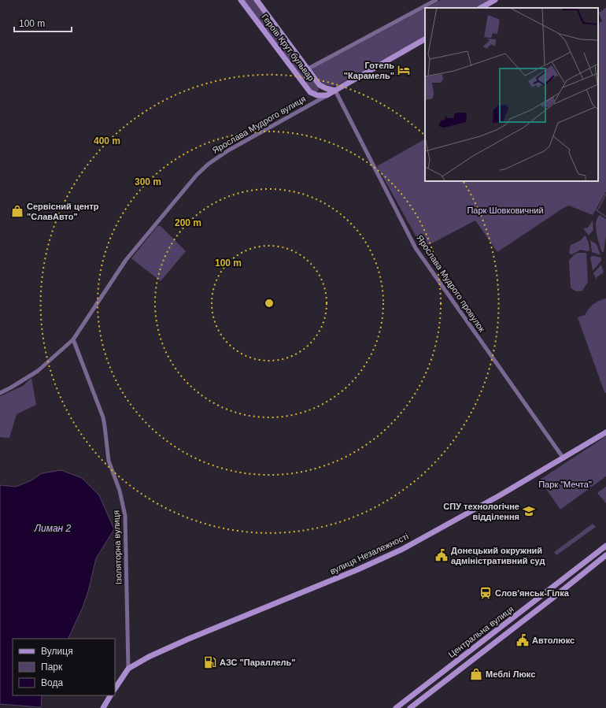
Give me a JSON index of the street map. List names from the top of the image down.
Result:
{
  "streets": {
    "street": [
      "Героїв Крут бульвар",
      "Ярослава Мудрого вулиця",
      "Ярослава Мудрого провулок",
      "Ізоляторна вулиця",
      "вулиця Незалежності",
      "Центральна вулиця"
    ]
  },
  "crossings": [
    ["Героїв Крут бульвар", "Ярослава Мудрого вулиця"],
    ["Героїв Крут бульвар", "Ярослава Мудрого провулок"],
    ["Ярослава Мудрого вулиця", "Ярослава Мудрого провулок"],
    ["Ярослава Мудрого вулиця", "Ізоляторна вулиця"],
    ["Ярослава Мудрого провулок", "вулиця Незалежності"],
    ["Ізоляторна вулиця", "вулиця Незалежності"]
  ],
  "water": ["Лиман 2"],
  "parks": ["Парк Шовковичний", "Парк \"Мечта\""],
  "places": {
    "hotel": ["Готель \"Карамель\""],
    "shop": ["Сервісний центр \"СлавАвто\"", "Меблі Люкс"],
    "school or university": ["СПУ технологічне відділення"],
    "public building": ["Донецький окружний адміністративний суд", "Автолюкс"],
    "station": ["Слов'янськ-Гілка"],
    "fuel station": ["АЗС \"Параллель\""]
  },
  "legend": ["Вулиця", "Парк", "Вода"],
  "scale_bar": "100 m",
  "rings": [
    "400 m",
    "300 m",
    "200 m",
    "100 m"
  ]
}
